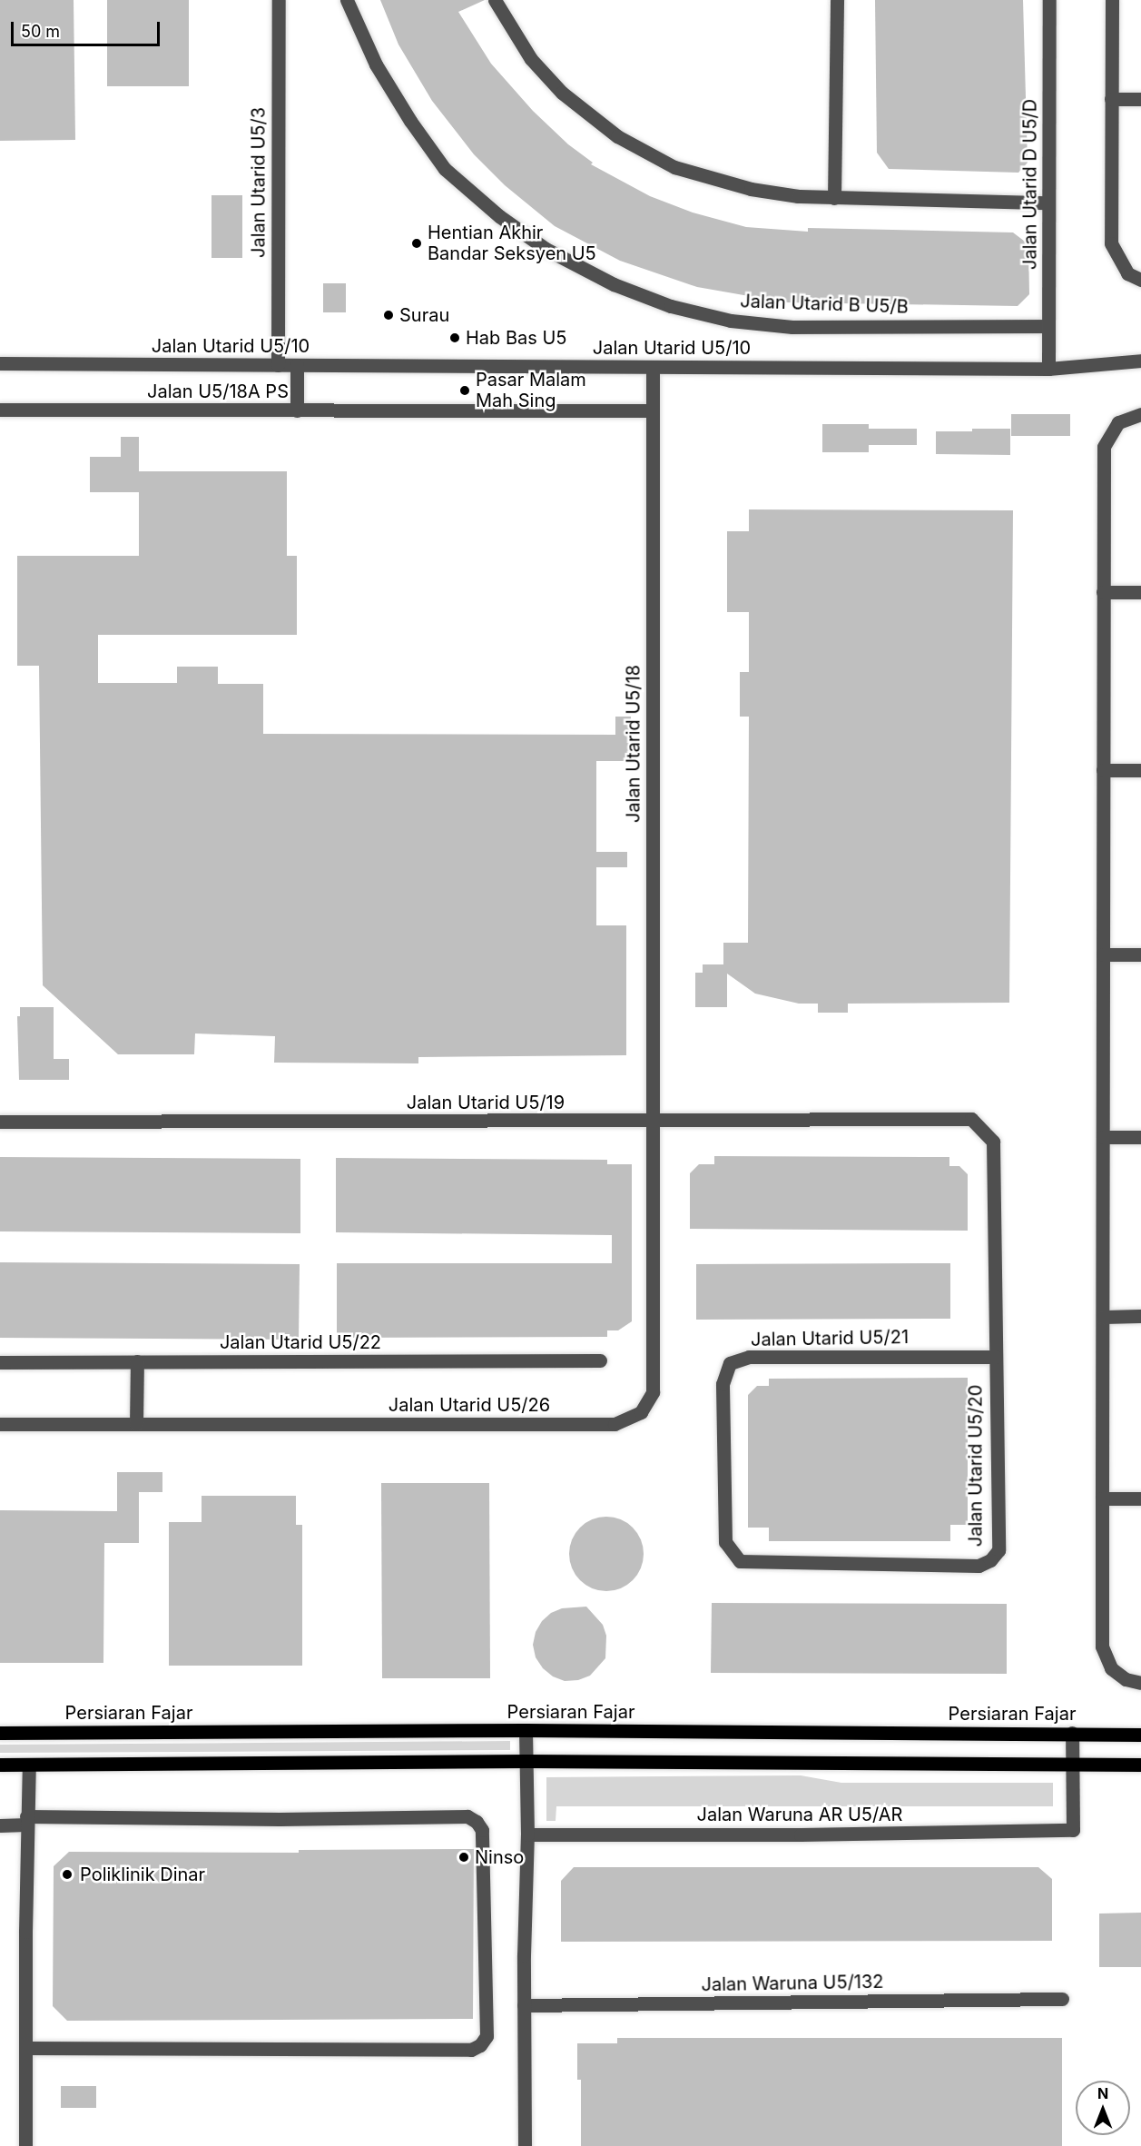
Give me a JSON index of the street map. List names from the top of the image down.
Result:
{
  "streets": {
    "main road": ["Persiaran Fajar"],
    "street": [
      "Jalan Utarid U5/3",
      "Jalan Utarid D U5/D",
      "Jalan Utarid B U5/B",
      "Jalan Utarid U5/10",
      "Jalan U5/18A PS",
      "Jalan Utarid U5/18",
      "Jalan Utarid U5/19",
      "Jalan Utarid U5/21",
      "Jalan Utarid U5/22",
      "Jalan Utarid U5/26",
      "Jalan Utarid U5/20",
      "Jalan Waruna AR U5/AR",
      "Jalan Waruna U5/132"
    ]
  },
  "crossings": [
    ["Jalan Utarid U5/3", "Jalan Utarid U5/10"],
    ["Jalan Utarid D U5/D", "Jalan Utarid B U5/B"],
    ["Jalan Utarid D U5/D", "Jalan Utarid U5/10"],
    ["Jalan Utarid U5/10", "Jalan Utarid U5/18"],
    ["Jalan U5/18A PS", "Jalan Utarid U5/18"],
    ["Jalan Utarid U5/18", "Jalan Utarid U5/19"],
    ["Jalan Utarid U5/18", "Jalan Utarid U5/26"],
    ["Jalan Utarid U5/19", "Jalan Utarid U5/26"],
    ["Jalan Utarid U5/19", "Jalan Utarid U5/20"],
    ["Jalan Utarid U5/21", "Jalan Utarid U5/20"]
  ],
  "places": [
    "Hentian Akhir Bandar Seksyen U5",
    "Surau",
    "Hab Bas U5",
    "Pasar Malam Mah Sing",
    "Ninso",
    "Poliklinik Dinar"
  ],
  "scale_bar": "50 m",
  "north": "top"
}
